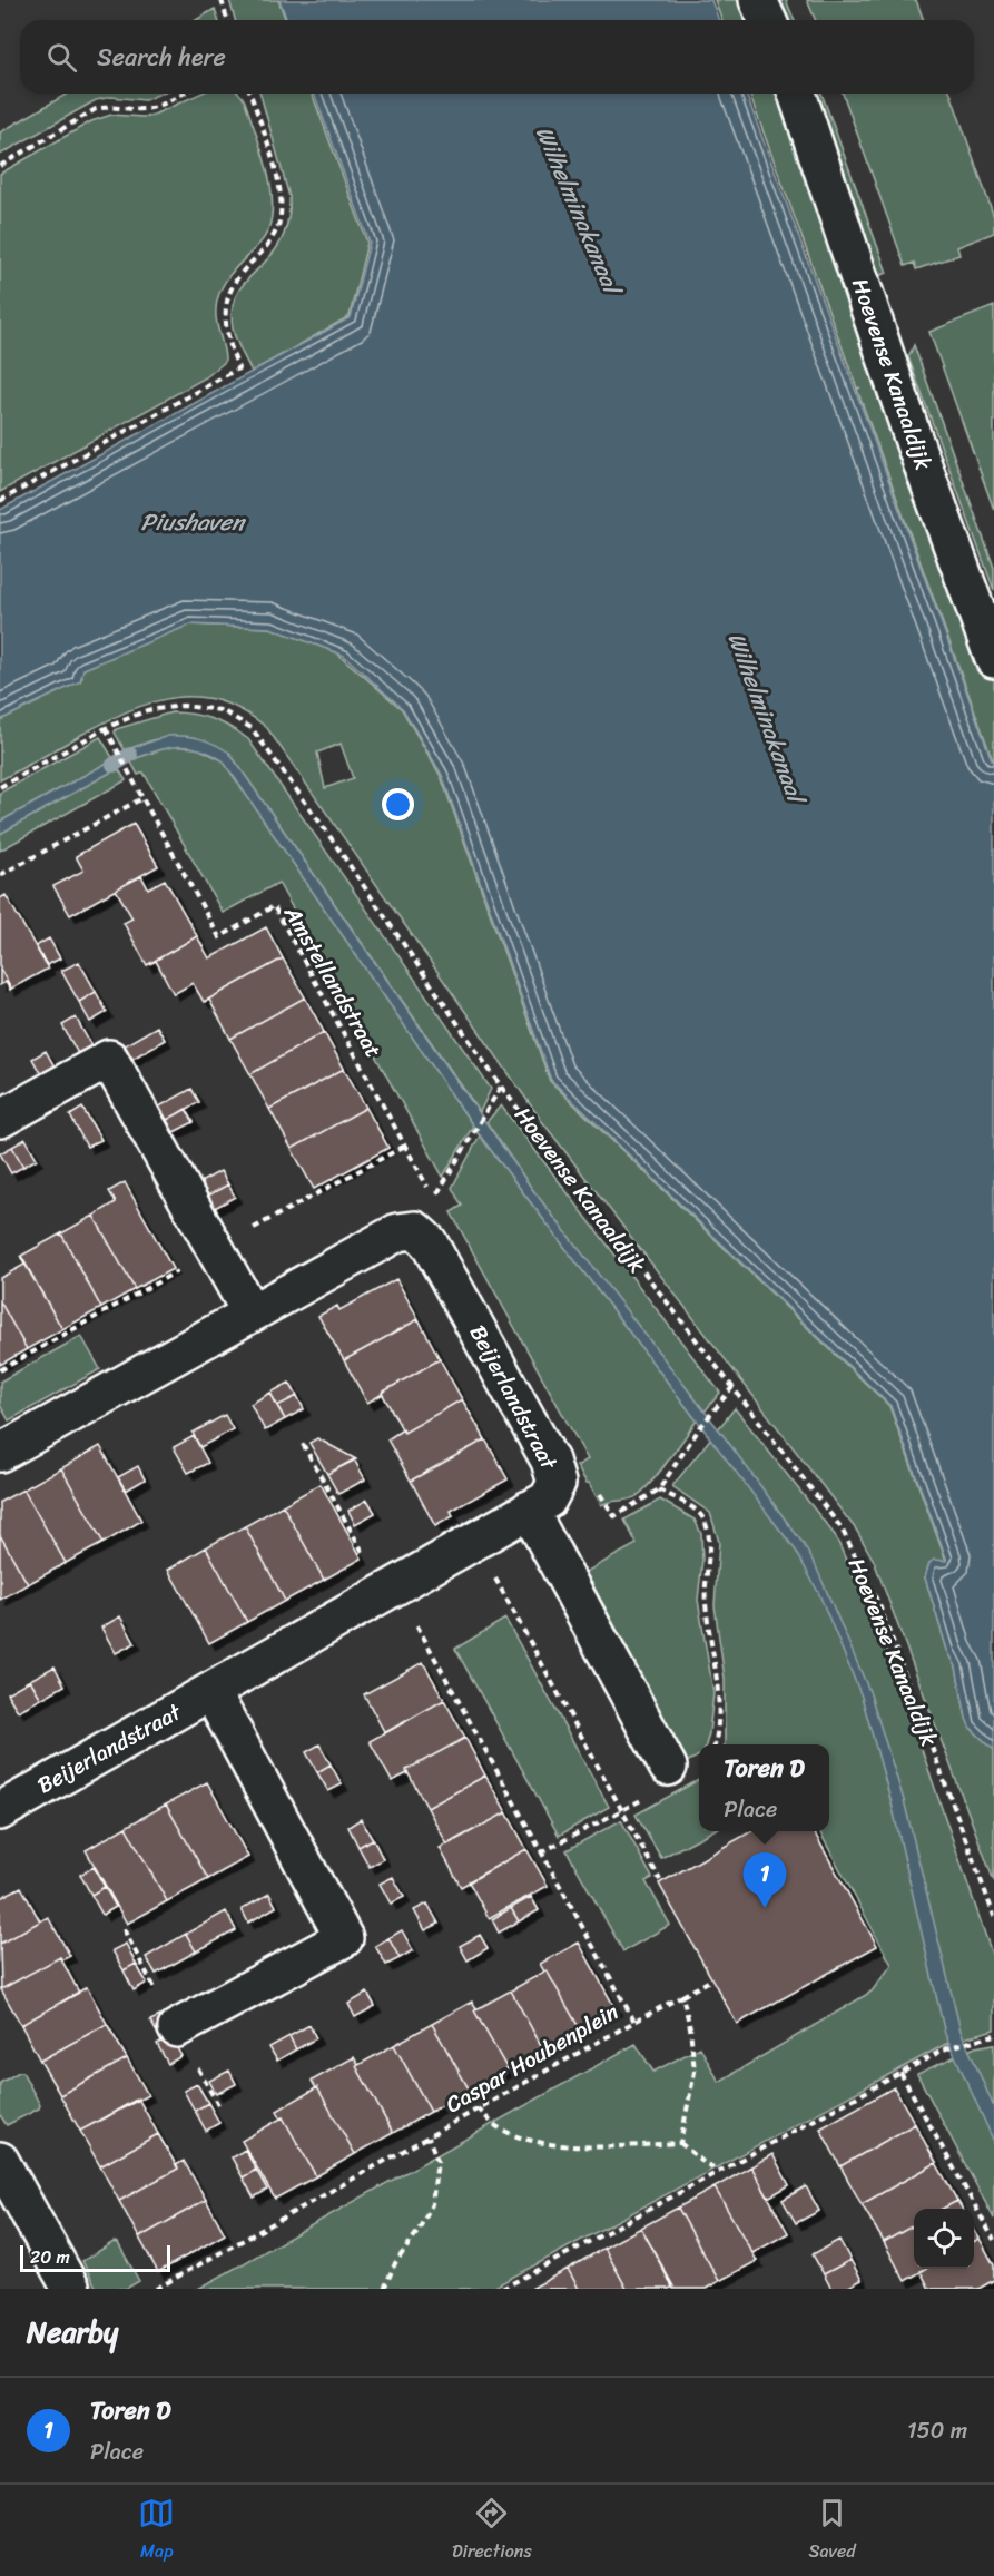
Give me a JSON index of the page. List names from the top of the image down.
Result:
{
  "streets": {
    "street": ["Hoevense Kanaaldijk", "Beijerlandstraat"],
    "path": ["Amstellandstraat", "Caspar Houbenplein"]
  },
  "crossings": [
    ["Hoevense Kanaaldijk", "Amstellandstraat"],
    ["Beijerlandstraat", "Caspar Houbenplein"]
  ],
  "water": ["Wilhelminakanaal", "Piushaven"],
  "scale_bar": "20 m",
  "page": {
    "search": "Search here",
    "popup": ["Toren D", "Place"],
    "pins": "1",
    "scale": "20 m",
    "heading": "Nearby",
    "list": [
      {
        "mark": "1",
        "name": "Toren D",
        "note": "Place",
        "value": "150 m"
      }
    ],
    "nav": ["Map", "Directions", "Saved"]
  }
}
